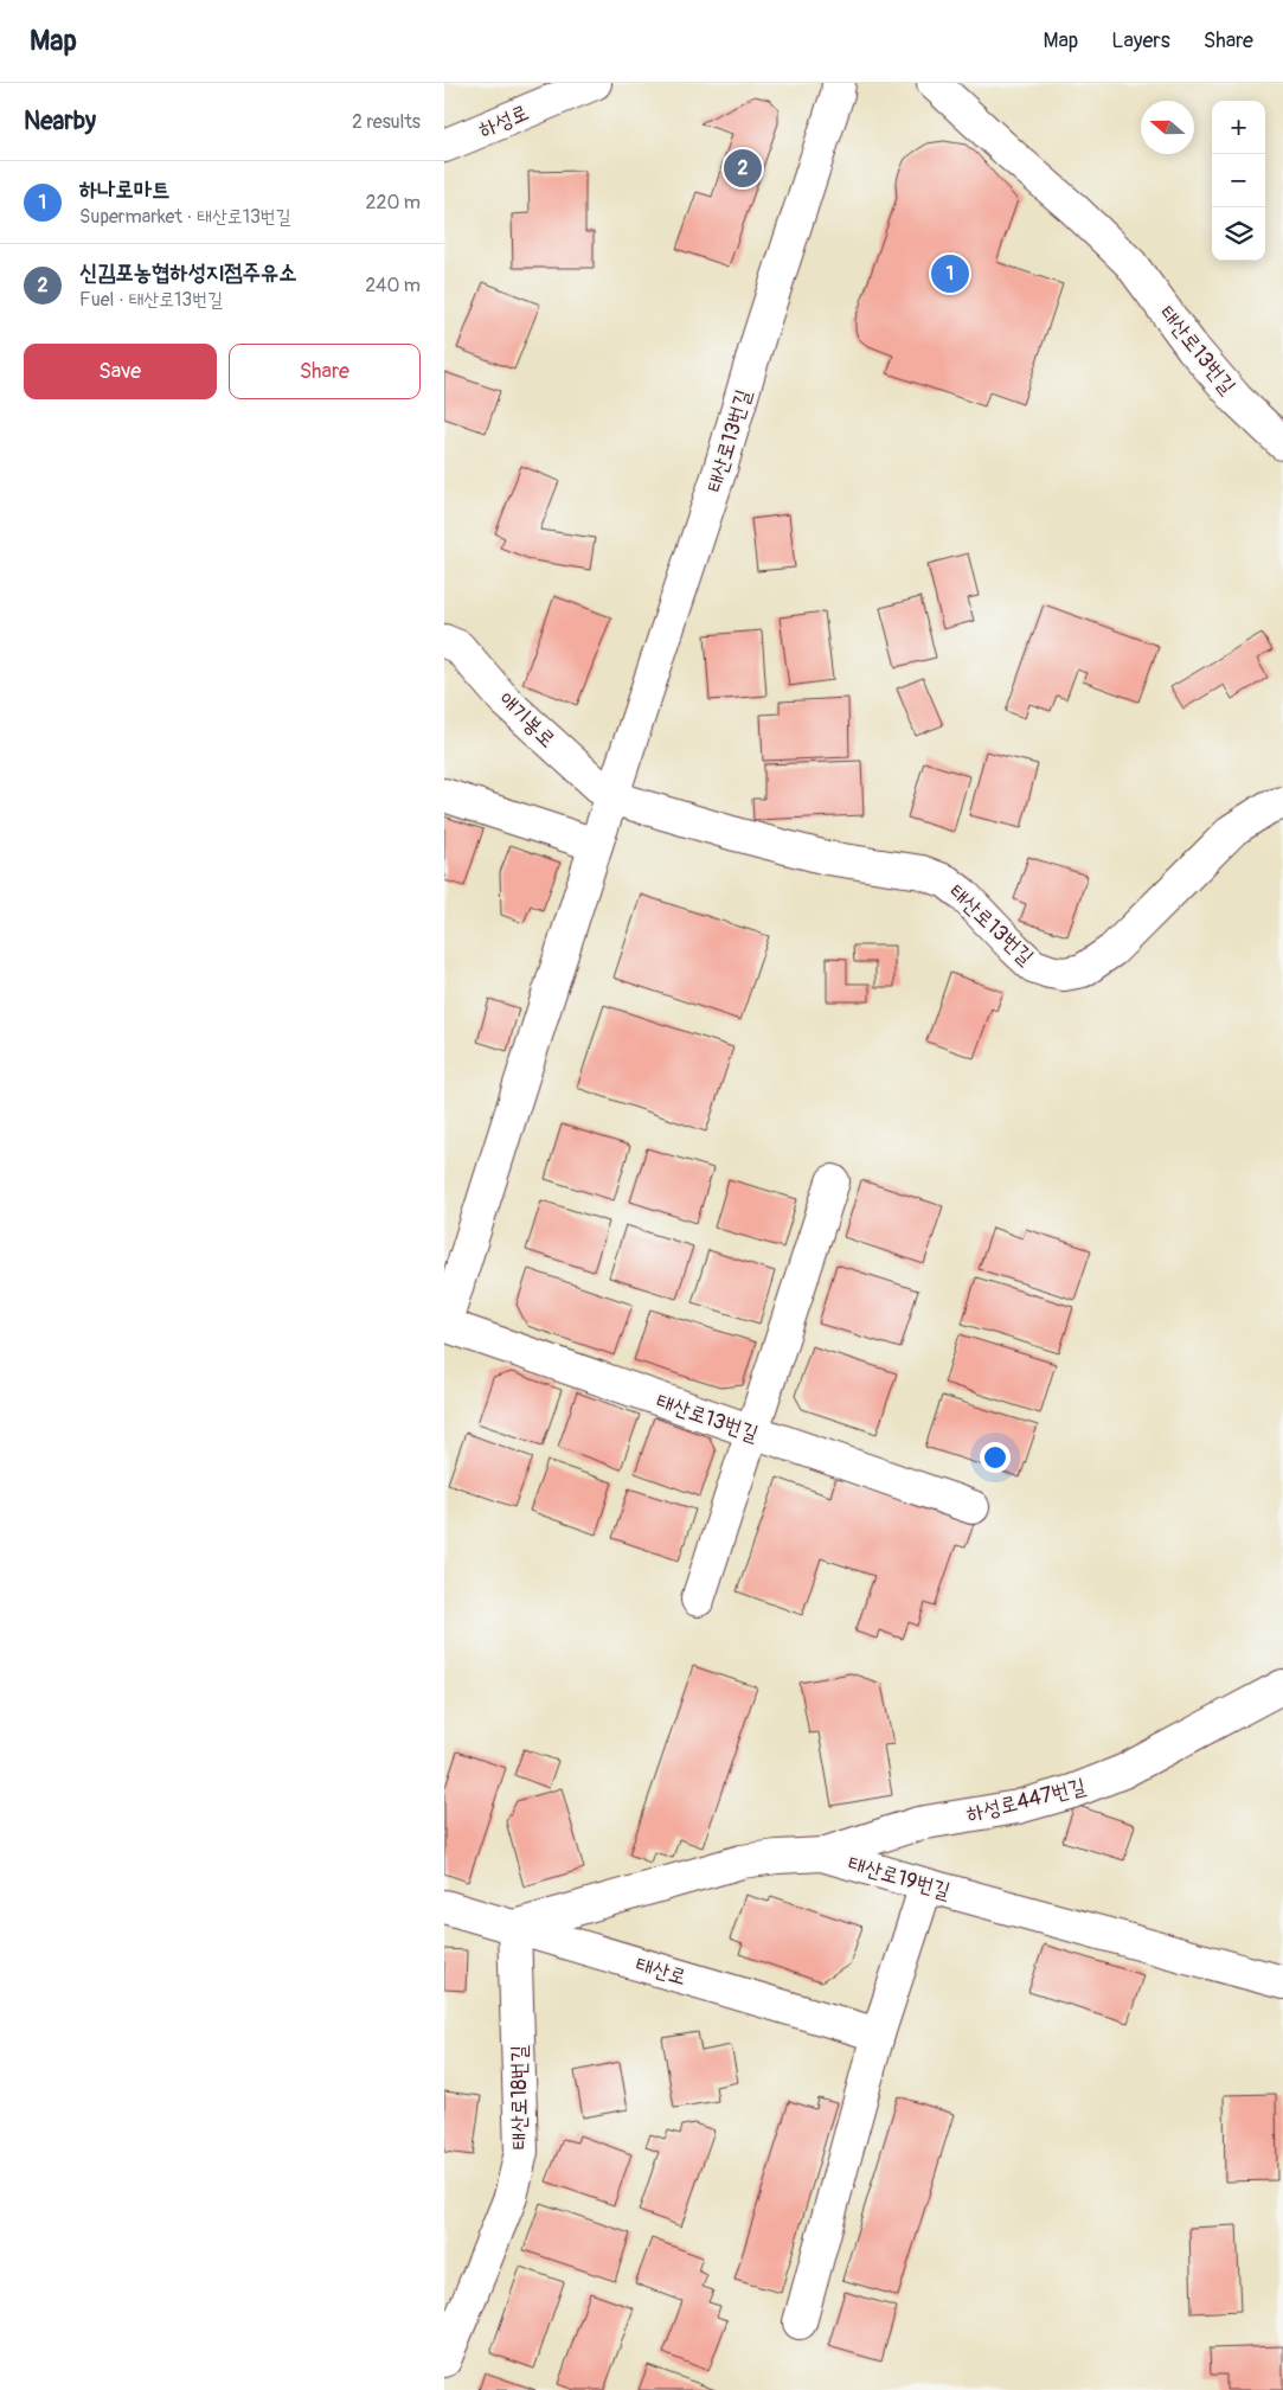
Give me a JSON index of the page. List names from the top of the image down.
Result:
{
  "streets": {
    "street": [
      "하성로",
      "태산로13번길",
      "애기봉로",
      "하성로447번길",
      "태산로19번길",
      "태산로",
      "태산로18번길"
    ]
  },
  "crossings": [
    ["태산로13번길", "애기봉로"],
    ["하성로447번길", "태산로19번길"],
    ["태산로19번길", "태산로"],
    ["태산로19번길", "태산로18번길"],
    ["태산로", "태산로18번길"]
  ],
  "north": "left",
  "page": {
    "header": "Map",
    "nav": ["Map", "Layers", "Share"],
    "heading": ["Nearby", "2 results"],
    "map_buttons": ["+", "−"],
    "pins": ["2", "1"],
    "list": [
      {
        "mark": "1",
        "name": "하나로마트",
        "note": "Supermarket · 태산로13번길",
        "value": "220 m"
      },
      {
        "mark": "2",
        "name": "신김포농협하성지점주유소",
        "note": "Fuel · 태산로13번길",
        "value": "240 m"
      }
    ],
    "buttons": ["Save", "Share"]
  }
}
